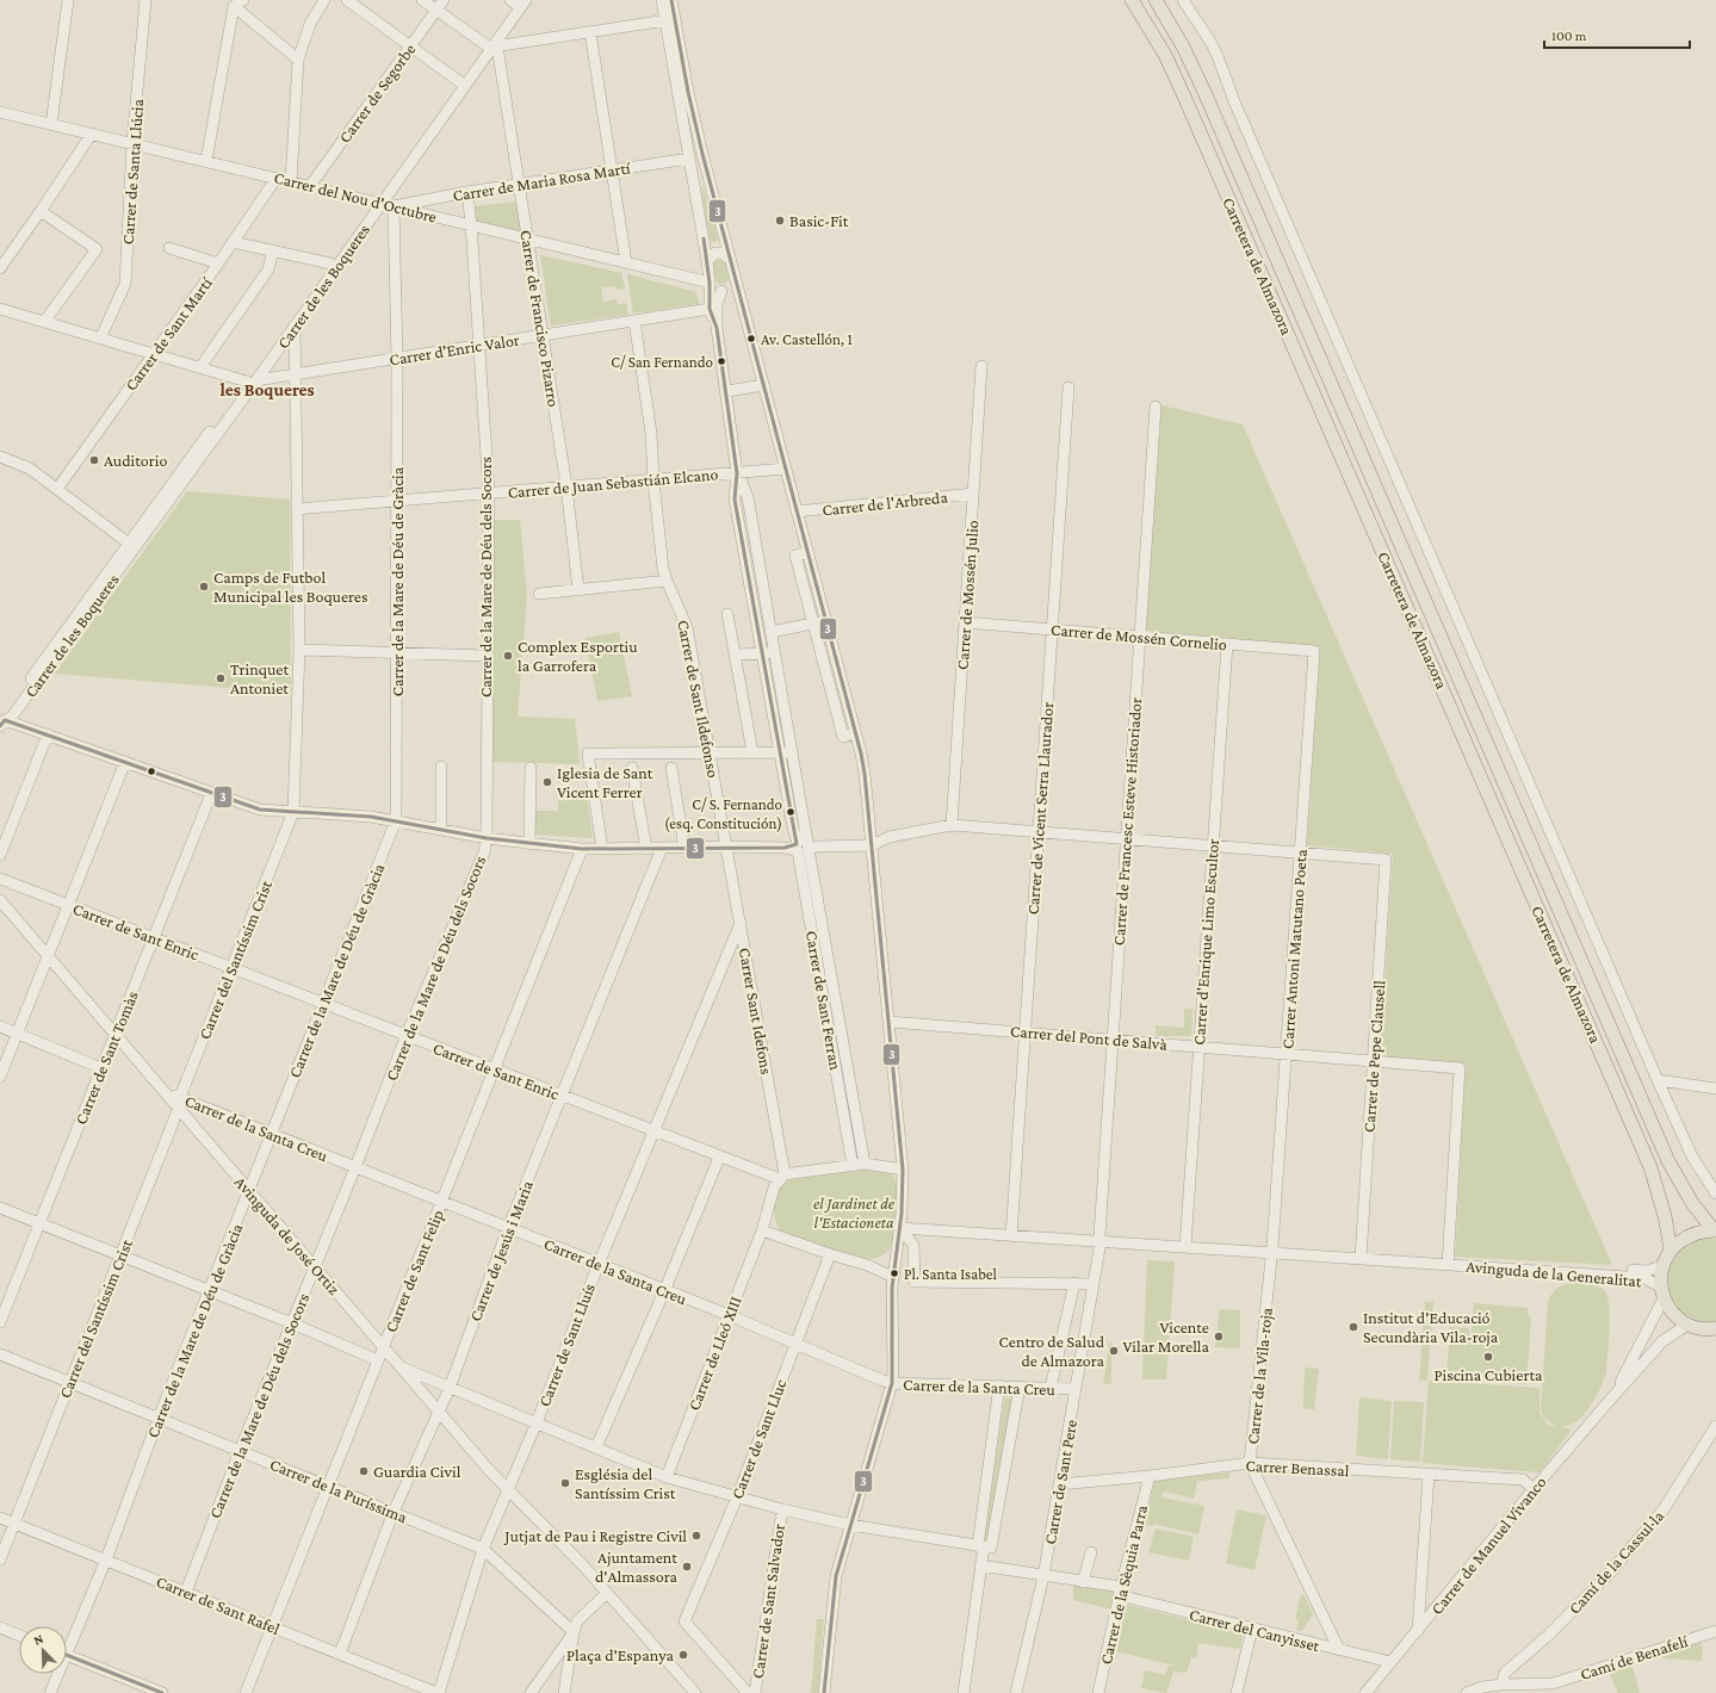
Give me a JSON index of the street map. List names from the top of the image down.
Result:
{
  "streets": {
    "main road": ["Carretera de Almazora"],
    "street": [
      "Carrer de Segorbe",
      "Carrer de Santa Llúcia",
      "Carrer de Maria Rosa Martí",
      "Carrer del Nou d'Octubre",
      "Carrer de les Boqueres",
      "Carrer de Francisco Pizarro",
      "Carrer de Sant Martí",
      "Carrer d'Enric Valor",
      "Carrer de Juan Sebastián Elcano",
      "Carrer de l'Arbreda",
      "Carrer de la Mare de Déu dels Socors",
      "Carrer de la Mare de Déu de Gràcia",
      "Carrer de Mossén Julio",
      "Carrer de Mossén Cornelio",
      "Carrer de Sant Ildefonso",
      "Carrer de Vicent Serra Llaurador",
      "Carrer de Francesc Esteve Historiador",
      "Carrer de Sant Enric",
      "Carrer d'Enrique Limo Escultor",
      "Carrer Antoni Matutano Poeta",
      "Carrer del Santíssim Crist",
      "Carrer de Sant Ferran",
      "Carrer Sant Idefons",
      "Carrer del Pont de Salvà",
      "Carrer de Pepe Clausell",
      "Carrer de Sant Tomàs",
      "Carrer de la Santa Creu",
      "Avinguda de José Ortiz",
      "Carrer de Jesús i Maria",
      "Carrer de Sant Felip",
      "Avinguda de la Generalitat",
      "Carrer de Sant Lluís",
      "Carrer de Lleó XIII",
      "Carrer de la Vila-roja",
      "Carrer de Sant Lluc",
      "Carrer Benassal",
      "Carrer de Sant Pere",
      "Carrer de la Puríssima",
      "Carrer de Manuel Vivanco",
      "Camí de la Cassul·la",
      "Carrer de la Sèquia Parra",
      "Carrer de Sant Salvador",
      "Carrer de Sant Rafel",
      "Carrer del Canyisset",
      "Camí de Benafelí"
    ]
  },
  "crossings": [
    ["Carrer de Segorbe", "Carrer del Nou d'Octubre"],
    ["Carrer de Santa Llúcia", "Carrer del Nou d'Octubre"],
    ["Carrer de Maria Rosa Martí", "Carrer del Nou d'Octubre"],
    ["Carrer de Maria Rosa Martí", "Carrer de Francisco Pizarro"],
    ["Carrer de Maria Rosa Martí", "Carrer de la Mare de Déu dels Socors"],
    ["Carrer de Maria Rosa Martí", "Carrer de la Mare de Déu de Gràcia"],
    ["Carrer del Nou d'Octubre", "Carrer de les Boqueres"],
    ["Carrer del Nou d'Octubre", "Carrer de Francisco Pizarro"],
    ["Carrer del Nou d'Octubre", "Carrer de Sant Martí"],
    ["Carrer del Nou d'Octubre", "Carrer de la Mare de Déu dels Socors"],
    ["Carrer del Nou d'Octubre", "Carrer de la Mare de Déu de Gràcia"],
    ["Carrer del Nou d'Octubre", "Carrer de Sant Ferran"],
    ["Carrer de les Boqueres", "Carrer de Francisco Pizarro"],
    ["Carrer de les Boqueres", "Carrer d'Enric Valor"],
    ["Carrer de les Boqueres", "Carrer del Santíssim Crist"],
    ["Carrer de Francisco Pizarro", "Carrer d'Enric Valor"],
    ["Carrer de Francisco Pizarro", "Carrer de Juan Sebastián Elcano"],
    ["Carrer d'Enric Valor", "Carrer de la Mare de Déu dels Socors"],
    ["Carrer d'Enric Valor", "Carrer de la Mare de Déu de Gràcia"],
    ["Carrer d'Enric Valor", "Carrer de Sant Ildefonso"],
    ["Carrer d'Enric Valor", "Carrer del Santíssim Crist"],
    ["Carrer d'Enric Valor", "Carrer de Sant Ferran"],
    ["Carrer de Juan Sebastián Elcano", "Carrer de la Mare de Déu dels Socors"],
    ["Carrer de Juan Sebastián Elcano", "Carrer de la Mare de Déu de Gràcia"],
    ["Carrer de Juan Sebastián Elcano", "Carrer de Sant Ildefonso"],
    ["Carrer de Juan Sebastián Elcano", "Carrer del Santíssim Crist"],
    ["Carrer de Juan Sebastián Elcano", "Carrer de Sant Ferran"],
    ["Carrer de l'Arbreda", "Carrer de Mossén Julio"],
    ["Carrer de la Mare de Déu dels Socors", "Carrer de Sant Enric"],
    ["Carrer de la Mare de Déu dels Socors", "Carrer de la Santa Creu"],
    ["Carrer de la Mare de Déu dels Socors", "Avinguda de José Ortiz"],
    ["Carrer de la Mare de Déu dels Socors", "Carrer de la Puríssima"],
    ["Carrer de la Mare de Déu dels Socors", "Carrer de Sant Rafel"],
    ["Carrer de la Mare de Déu de Gràcia", "Carrer de Sant Enric"],
    ["Carrer de la Mare de Déu de Gràcia", "Carrer de la Santa Creu"],
    ["Carrer de la Mare de Déu de Gràcia", "Avinguda de José Ortiz"],
    ["Carrer de la Mare de Déu de Gràcia", "Carrer de la Puríssima"],
    ["Carrer de la Mare de Déu de Gràcia", "Carrer de Sant Rafel"],
    ["Carrer de Mossén Julio", "Carrer de Mossén Cornelio"],
    ["Carrer de Mossén Cornelio", "Carrer de Vicent Serra Llaurador"],
    ["Carrer de Mossén Cornelio", "Carrer de Francesc Esteve Historiador"],
    ["Carrer de Mossén Cornelio", "Carrer d'Enrique Limo Escultor"],
    ["Carrer de Mossén Cornelio", "Carrer Antoni Matutano Poeta"],
    ["Carrer de Sant Ildefonso", "Carrer Sant Idefons"],
    ["Carrer de Vicent Serra Llaurador", "Carrer del Pont de Salvà"],
    ["Carrer de Vicent Serra Llaurador", "Avinguda de la Generalitat"],
    ["Carrer de Francesc Esteve Historiador", "Carrer del Pont de Salvà"],
    ["Carrer de Francesc Esteve Historiador", "Avinguda de la Generalitat"],
    ["Carrer de Francesc Esteve Historiador", "Carrer de Sant Pere"],
    ["Carrer de Sant Enric", "Carrer del Santíssim Crist"],
    ["Carrer de Sant Enric", "Carrer Sant Idefons"],
    ["Carrer de Sant Enric", "Carrer de Sant Tomàs"],
    ["Carrer de Sant Enric", "Carrer de Jesús i Maria"],
    ["Carrer de Sant Enric", "Carrer de Sant Felip"],
    ["Carrer de Sant Enric", "Carrer de Sant Lluís"],
    ["Carrer de Sant Enric", "Carrer de Lleó XIII"],
    ["Carrer d'Enrique Limo Escultor", "Carrer del Pont de Salvà"],
    ["Carrer d'Enrique Limo Escultor", "Avinguda de la Generalitat"],
    ["Carrer Antoni Matutano Poeta", "Carrer del Pont de Salvà"],
    ["Carrer Antoni Matutano Poeta", "Carrer de Pepe Clausell"],
    ["Carrer Antoni Matutano Poeta", "Avinguda de la Generalitat"],
    ["Carrer Antoni Matutano Poeta", "Carrer de la Vila-roja"],
    ["Carrer del Santíssim Crist", "Carrer de la Santa Creu"],
    ["Carrer del Santíssim Crist", "Avinguda de José Ortiz"],
    ["Carrer del Santíssim Crist", "Carrer de la Puríssima"],
    ["Carrer del Santíssim Crist", "Carrer de Sant Rafel"],
    ["Carrer Sant Idefons", "Carrer de Sant Lluís"],
    ["Carrer Sant Idefons", "Carrer de Lleó XIII"],
    ["Carrer del Pont de Salvà", "Carrer de Pepe Clausell"],
    ["Carrer del Pont de Salvà", "Avinguda de la Generalitat"],
    ["Carrer de Pepe Clausell", "Avinguda de la Generalitat"],
    ["Carrer de Sant Tomàs", "Carrer de la Santa Creu"],
    ["Carrer de la Santa Creu", "Avinguda de José Ortiz"],
    ["Carrer de la Santa Creu", "Carrer de Jesús i Maria"],
    ["Carrer de la Santa Creu", "Carrer de Sant Felip"],
    ["Carrer de la Santa Creu", "Carrer de Sant Lluís"],
    ["Carrer de la Santa Creu", "Carrer de Lleó XIII"],
    ["Carrer de la Santa Creu", "Carrer de Sant Lluc"],
    ["Carrer de la Santa Creu", "Carrer de Sant Pere"],
    ["Avinguda de José Ortiz", "Carrer de Jesús i Maria"],
    ["Avinguda de José Ortiz", "Carrer de Sant Felip"],
    ["Avinguda de José Ortiz", "Carrer de Sant Lluís"],
    ["Carrer de Jesús i Maria", "Carrer de la Puríssima"],
    ["Carrer de Jesús i Maria", "Carrer de Sant Rafel"],
    ["Carrer de Sant Felip", "Carrer de la Puríssima"],
    ["Carrer de Sant Felip", "Carrer de Sant Rafel"],
    ["Avinguda de la Generalitat", "Carrer de la Vila-roja"],
    ["Avinguda de la Generalitat", "Carrer de Sant Pere"],
    ["Avinguda de la Generalitat", "Carrer de Manuel Vivanco"],
    ["Carrer de Sant Lluís", "Carrer de la Puríssima"],
    ["Carrer de Sant Lluís", "Carrer de Sant Rafel"],
    ["Carrer de la Vila-roja", "Carrer Benassal"],
    ["Carrer de la Vila-roja", "Carrer del Canyisset"],
    ["Carrer Benassal", "Carrer de Sant Pere"],
    ["Carrer Benassal", "Carrer de Manuel Vivanco"],
    ["Carrer Benassal", "Carrer de la Sèquia Parra"],
    ["Carrer de Sant Pere", "Carrer del Canyisset"],
    ["Carrer de Manuel Vivanco", "Carrer del Canyisset"],
    ["Camí de la Cassul·la", "Camí de Benafelí"],
    ["Carrer de la Sèquia Parra", "Carrer del Canyisset"]
  ],
  "districts": ["les Boqueres"],
  "parks": ["el Jardinet de l'Estacioneta"],
  "places": [
    "Basic-Fit",
    "Av. Castellón, 1",
    "C/ San Fernando",
    "Auditorio",
    "Camps de Futbol Municipal les Boqueres",
    "Complex Esportiu la Garrofera",
    "Trinquet Antoniet",
    "Iglesia de Sant Vicent Ferrer",
    "C/ S. Fernando (esq. Constitución)",
    "Pl. Santa Isabel",
    "Institut d'Educació Secundària Vila-roja",
    "Vicente Vilar Morella",
    "Centro de Salud de Almazora",
    "Piscina Cubierta",
    "Guardia Civil",
    "Església del Santíssim Crist",
    "Jutjat de Pau i Registre Civil",
    "Ajuntament d'Almassora",
    "Plaça d'Espanya"
  ],
  "lines": ["transit line 3"],
  "scale_bar": "100 m",
  "north": "top left"
}
